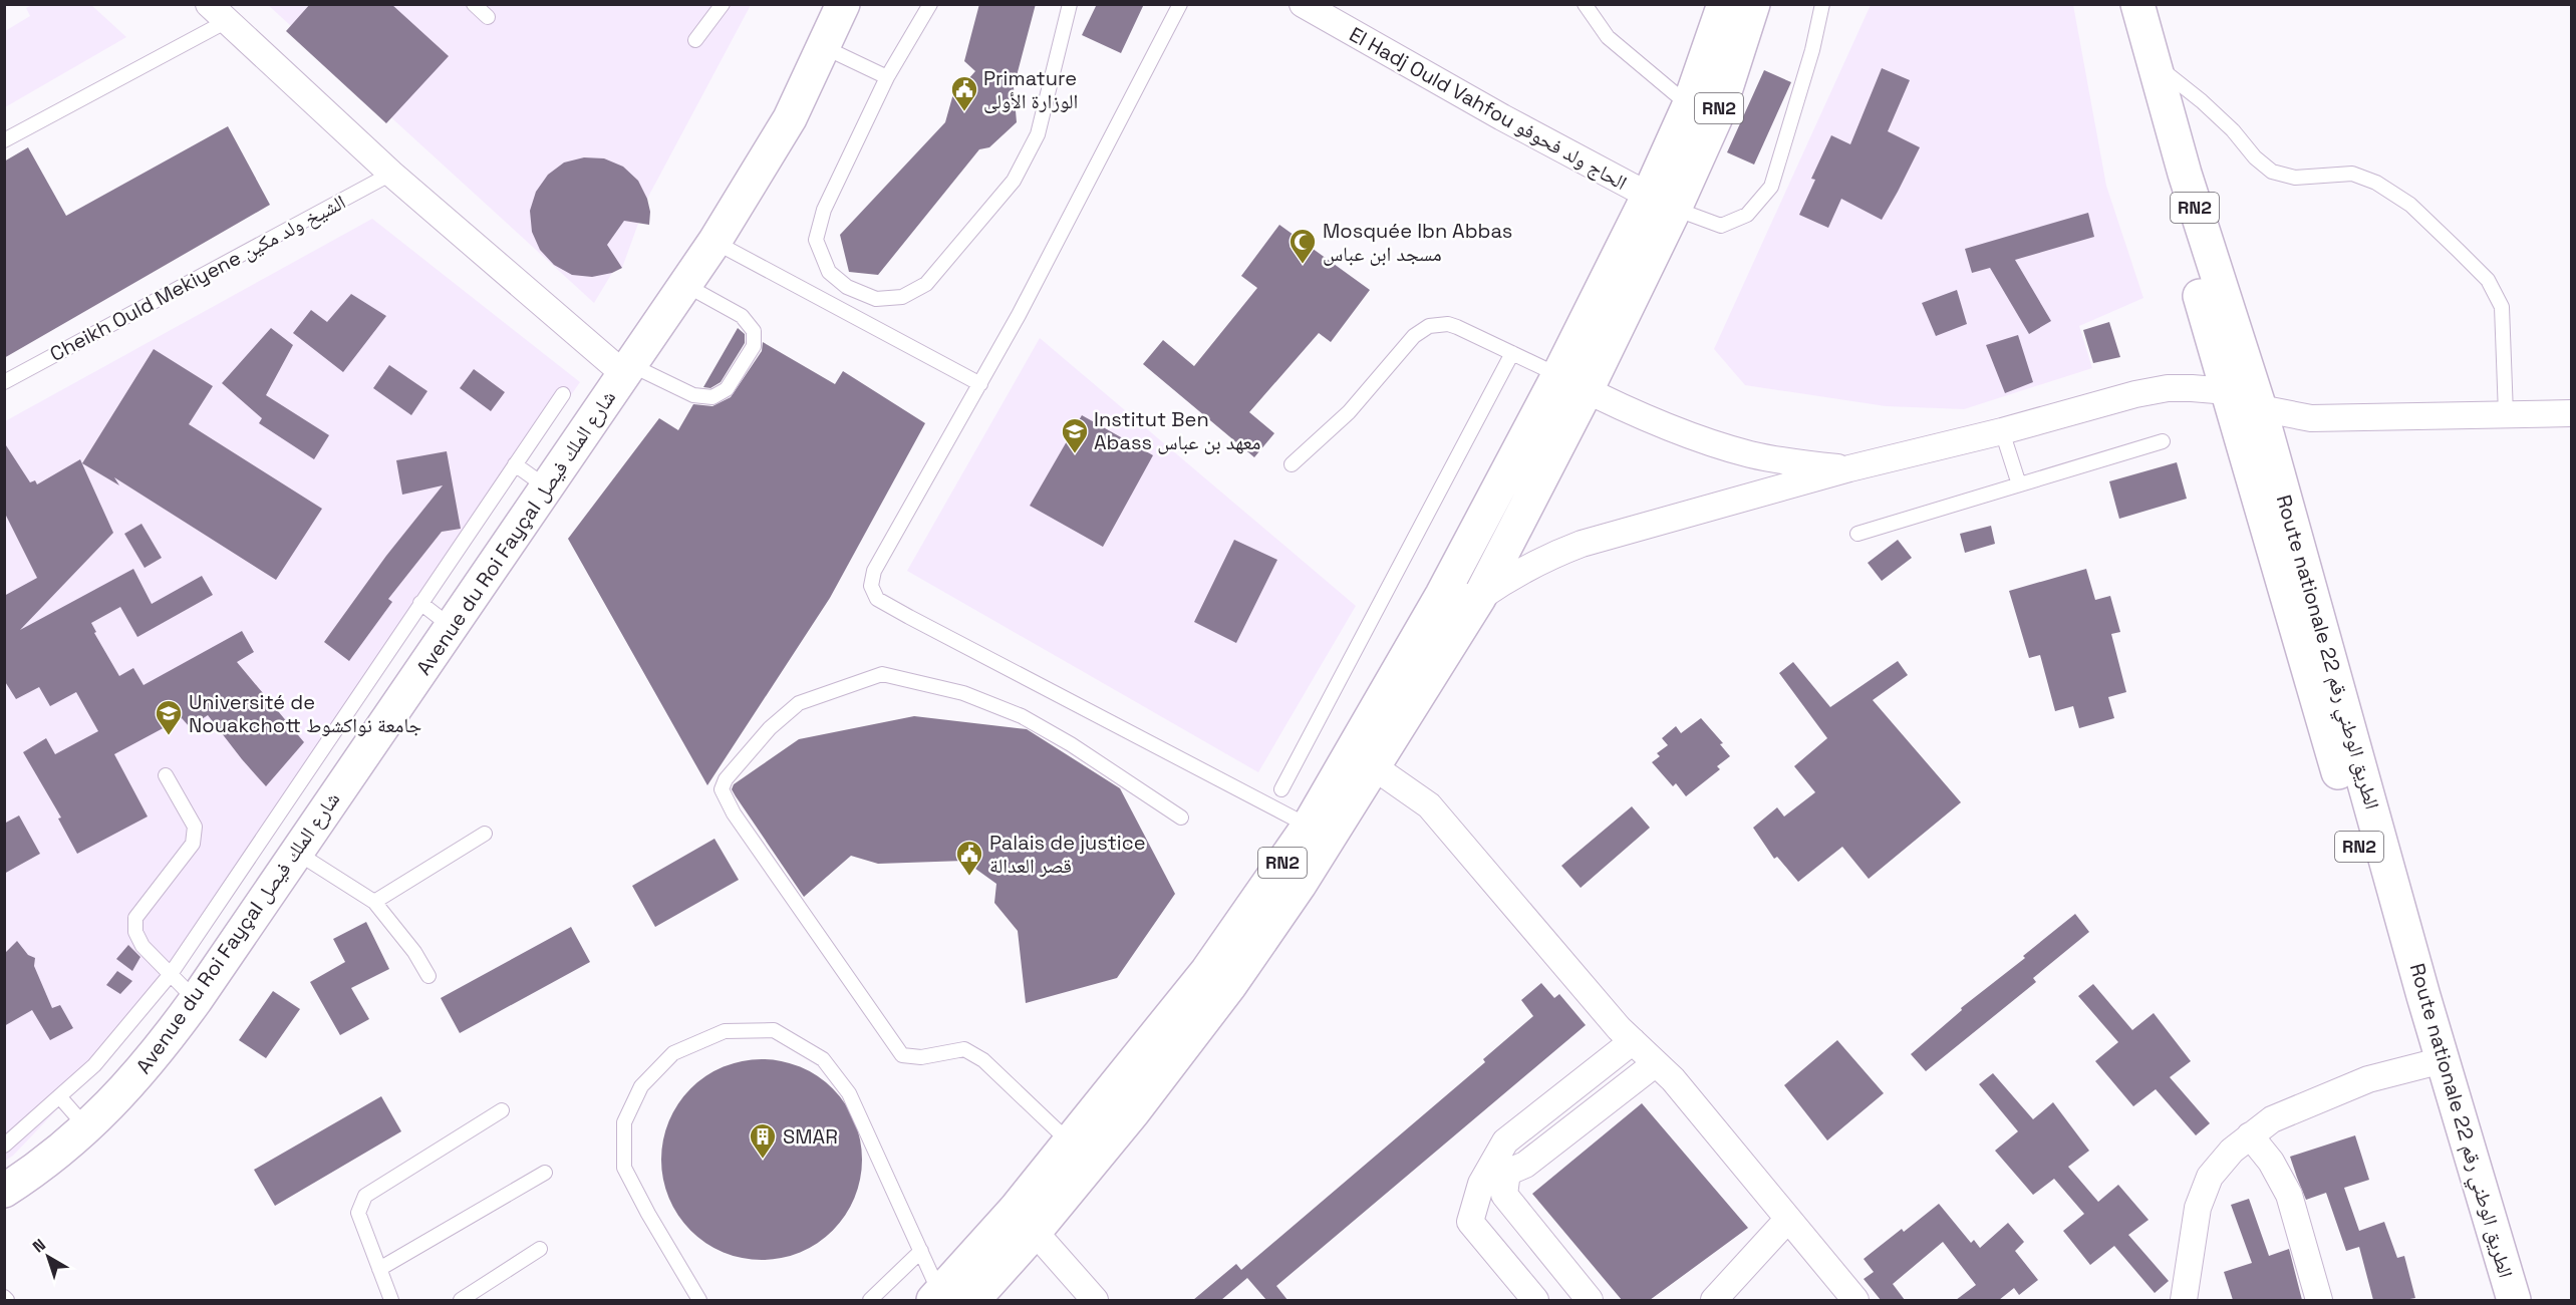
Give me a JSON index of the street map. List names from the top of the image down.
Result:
{
  "streets": {
    "main road": ["RN2", "Avenue du Roi Fayçal شارع الملك فيصل", "Route nationale 22 الطريق الوطني رقم"],
    "street": ["El Hadj Ould Vahfou الحاج ولد فحوفو"],
    "lane": ["Cheikh Ould Mekiyene الشيخ ولد مكين"]
  },
  "crossings": [
    ["El Hadj Ould Vahfou الحاج ولد فحوفو", "RN2"]
  ],
  "places": {
    "public building": ["Primature الوزارة الأولى", "Palais de justice قصر العدالة"],
    "mosque": ["Mosquée Ibn Abbas مسجد ابن عباس"],
    "school or university": ["Institut Ben Abass معهد بن عباس", "Université de Nouakchott جامعة نواكشوط"],
    "building": ["SMAR"]
  },
  "north": "top left"
}
